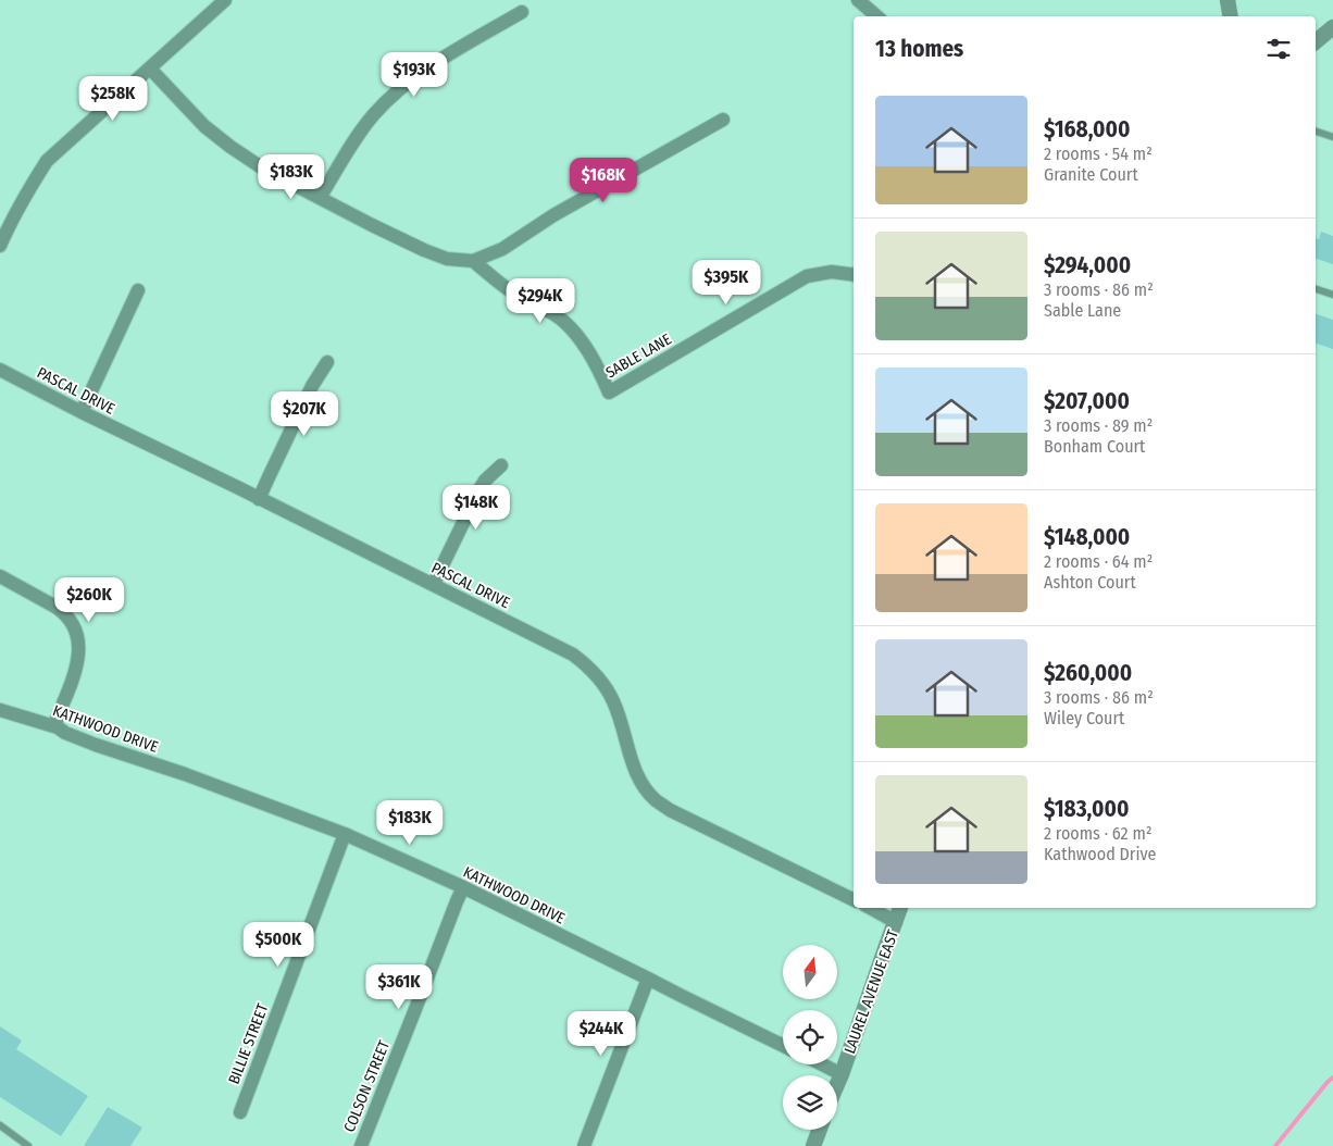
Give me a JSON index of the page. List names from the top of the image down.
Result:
{
  "streets": {
    "street": [
      "SABLE LANE",
      "PASCAL DRIVE",
      "KATHWOOD DRIVE",
      "LAUREL AVENUE EAST",
      "BILLIE STREET",
      "COLSON STREET"
    ]
  },
  "crossings": [
    ["KATHWOOD DRIVE", "BILLIE STREET"],
    ["KATHWOOD DRIVE", "COLSON STREET"]
  ],
  "north": "top",
  "page": {
    "heading": "13 homes",
    "price": [
      "$193K",
      "$258K",
      "$183K",
      "$168K",
      "$395K",
      "$294K",
      "$207K",
      "$148K",
      "$260K",
      "$183K",
      "$500K",
      "$361K",
      "$244K"
    ],
    "list": [
      {
        "name": "$168,000",
        "note": "2 rooms · 54 m² · Granite Court"
      },
      {
        "name": "$294,000",
        "note": "3 rooms · 86 m² · Sable Lane"
      },
      {
        "name": "$207,000",
        "note": "3 rooms · 89 m² · Bonham Court"
      },
      {
        "name": "$148,000",
        "note": "2 rooms · 64 m² · Ashton Court"
      },
      {
        "name": "$260,000",
        "note": "3 rooms · 86 m² · Wiley Court"
      },
      {
        "name": "$183,000",
        "note": "2 rooms · 62 m² · Kathwood Drive"
      }
    ]
  }
}
